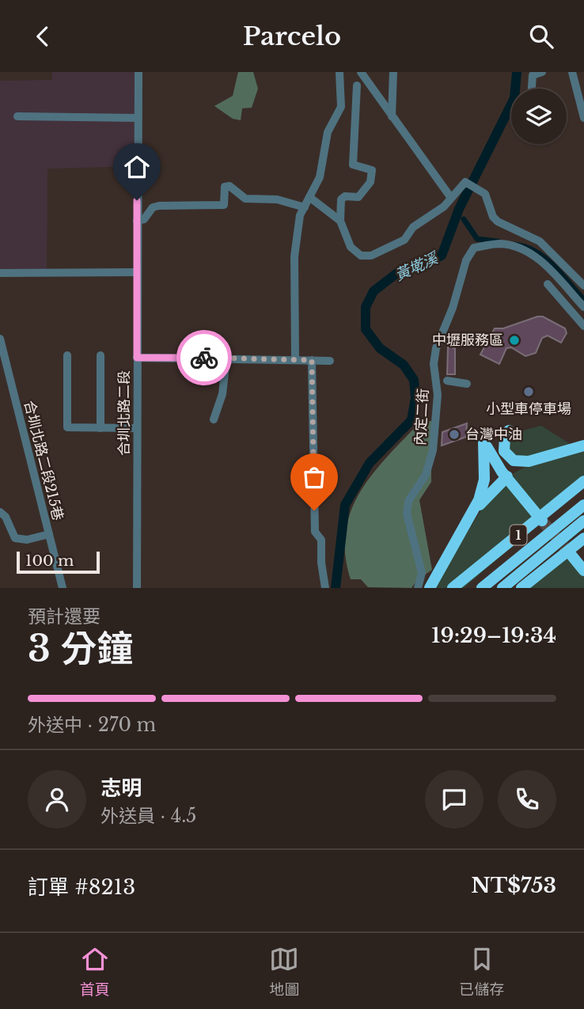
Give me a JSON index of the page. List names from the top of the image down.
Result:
{
  "streets": {
    "highway": ["1"],
    "street": ["合圳北路二段", "內定二街", "合圳北路二段215巷"]
  },
  "water": ["黃墘溪"],
  "places": ["中壢服務區", "小型車停車場", "台灣中油"],
  "scale_bar": "100 m",
  "page": {
    "header": "Parcelo",
    "scale": "100 m",
    "heading": ["3 分鐘", "預計還要", "19:29–19:34"],
    "panel": [
      "志明",
      "外送員 · 4.5",
      "訂單 #8213",
      "NT$753"
    ],
    "bar": "外送中 · 270 m",
    "tabs": ["首頁", "地圖", "已儲存"]
  }
}
